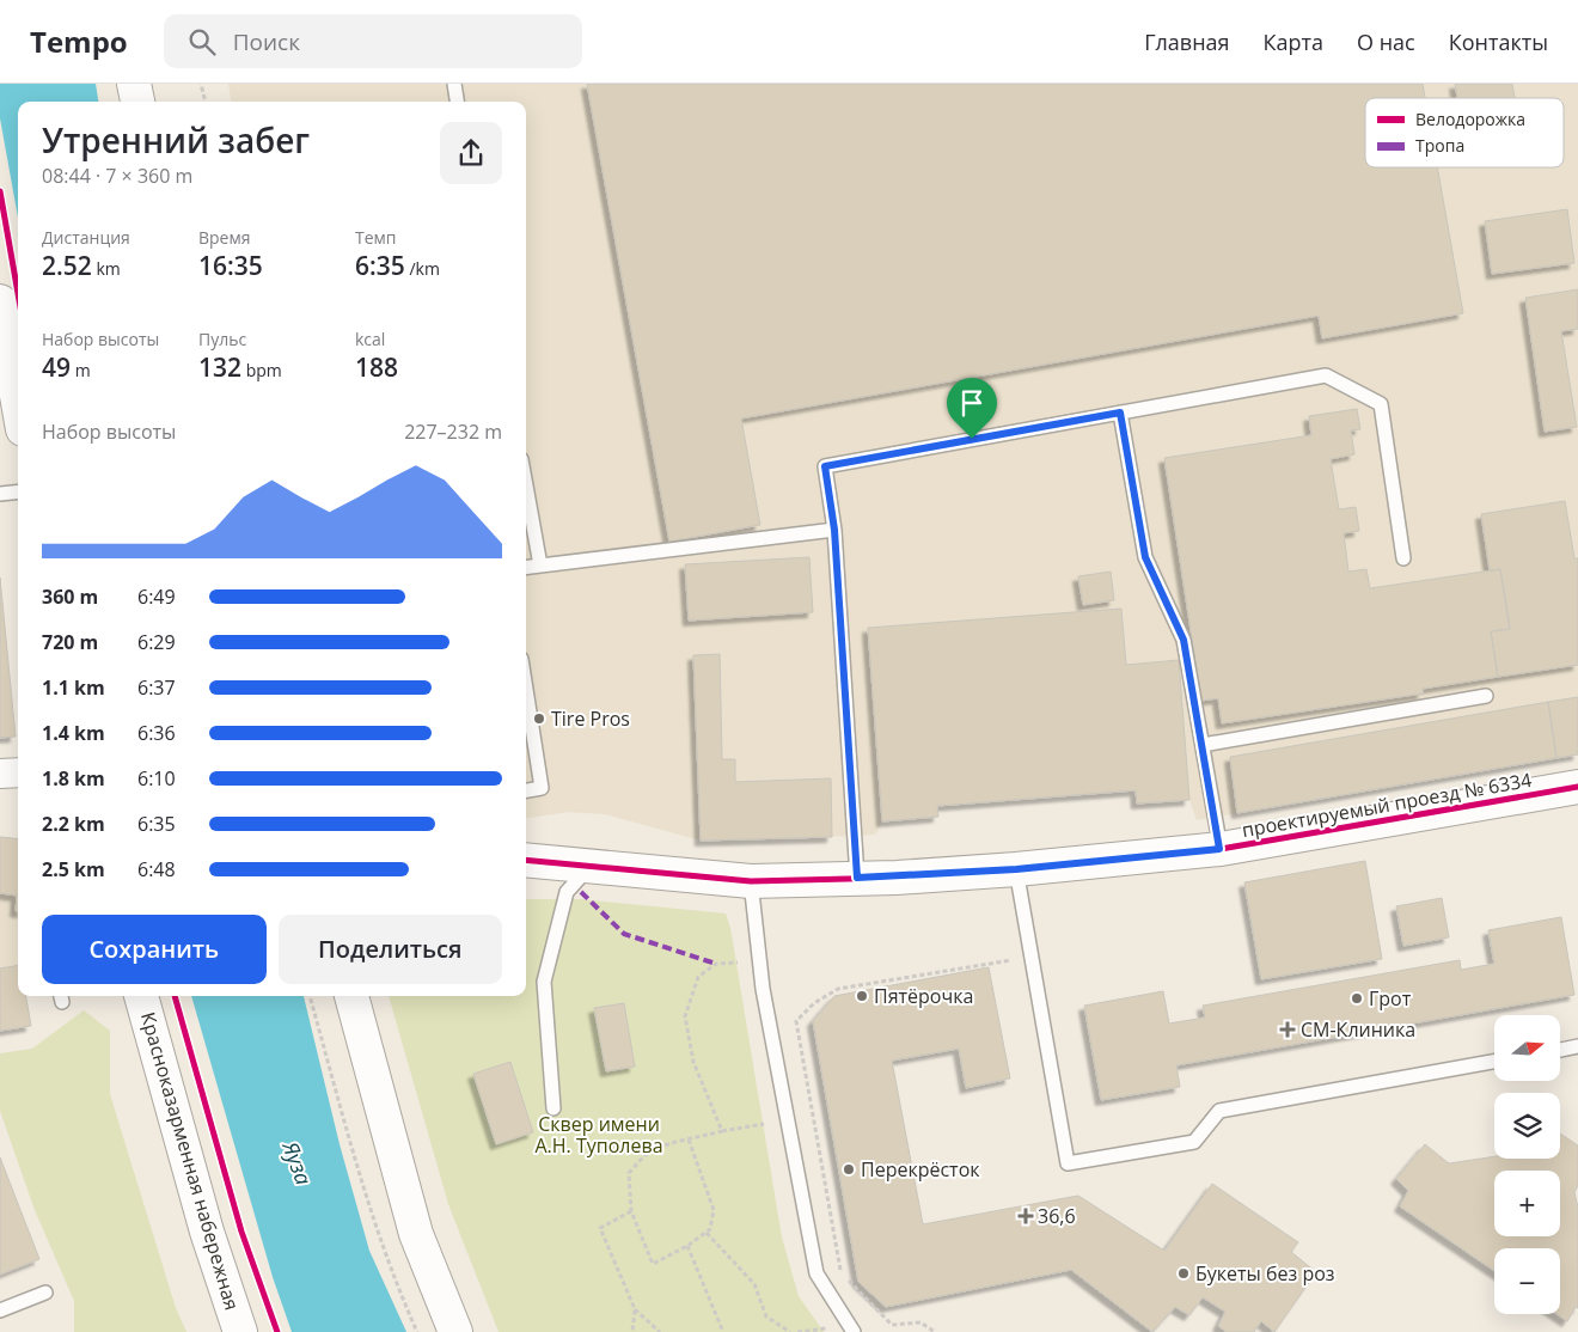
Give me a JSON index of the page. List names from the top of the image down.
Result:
{
  "streets": {
    "street": ["проектируемый проезд № 6334", "Красноказарменная набережная"]
  },
  "water": ["Яуза"],
  "parks": ["Сквер имени А.Н. Туполева"],
  "places": {
    "other": [
      "Tire Pros",
      "Пятёрочка",
      "Грот",
      "Перекрёсток",
      "Букеты без роз"
    ],
    "health": ["СМ-Клиника", "36,6"]
  },
  "legend": ["Велодорожка", "Тропа"],
  "north": "right",
  "page": {
    "header": "Tempo",
    "search": "Поиск",
    "nav": [
      "Главная",
      "Карта",
      "О нас",
      "Контакты"
    ],
    "heading": ["Утренний забег", "08:44 · 7 × 360 m"],
    "stats": [
      ["Дистанция", "2.52 km"],
      ["Время", "16:35"],
      ["Темп", "6:35 /km"],
      ["Набор высоты", "49 m"],
      ["Пульс", "132 bpm"],
      ["kcal", "188"]
    ],
    "chart": ["Набор высоты", "227–232 m"],
    "list": [
      {
        "name": "360 m",
        "note": "6:49"
      },
      {
        "name": "720 m",
        "note": "6:29"
      },
      {
        "name": "1.1 km",
        "note": "6:37"
      },
      {
        "name": "1.4 km",
        "note": "6:36"
      },
      {
        "name": "1.8 km",
        "note": "6:10"
      },
      {
        "name": "2.2 km",
        "note": "6:35"
      },
      {
        "name": "2.5 km",
        "note": "6:48"
      }
    ],
    "buttons": ["Сохранить", "Поделиться"],
    "map_buttons": ["+", "−"]
  }
}
